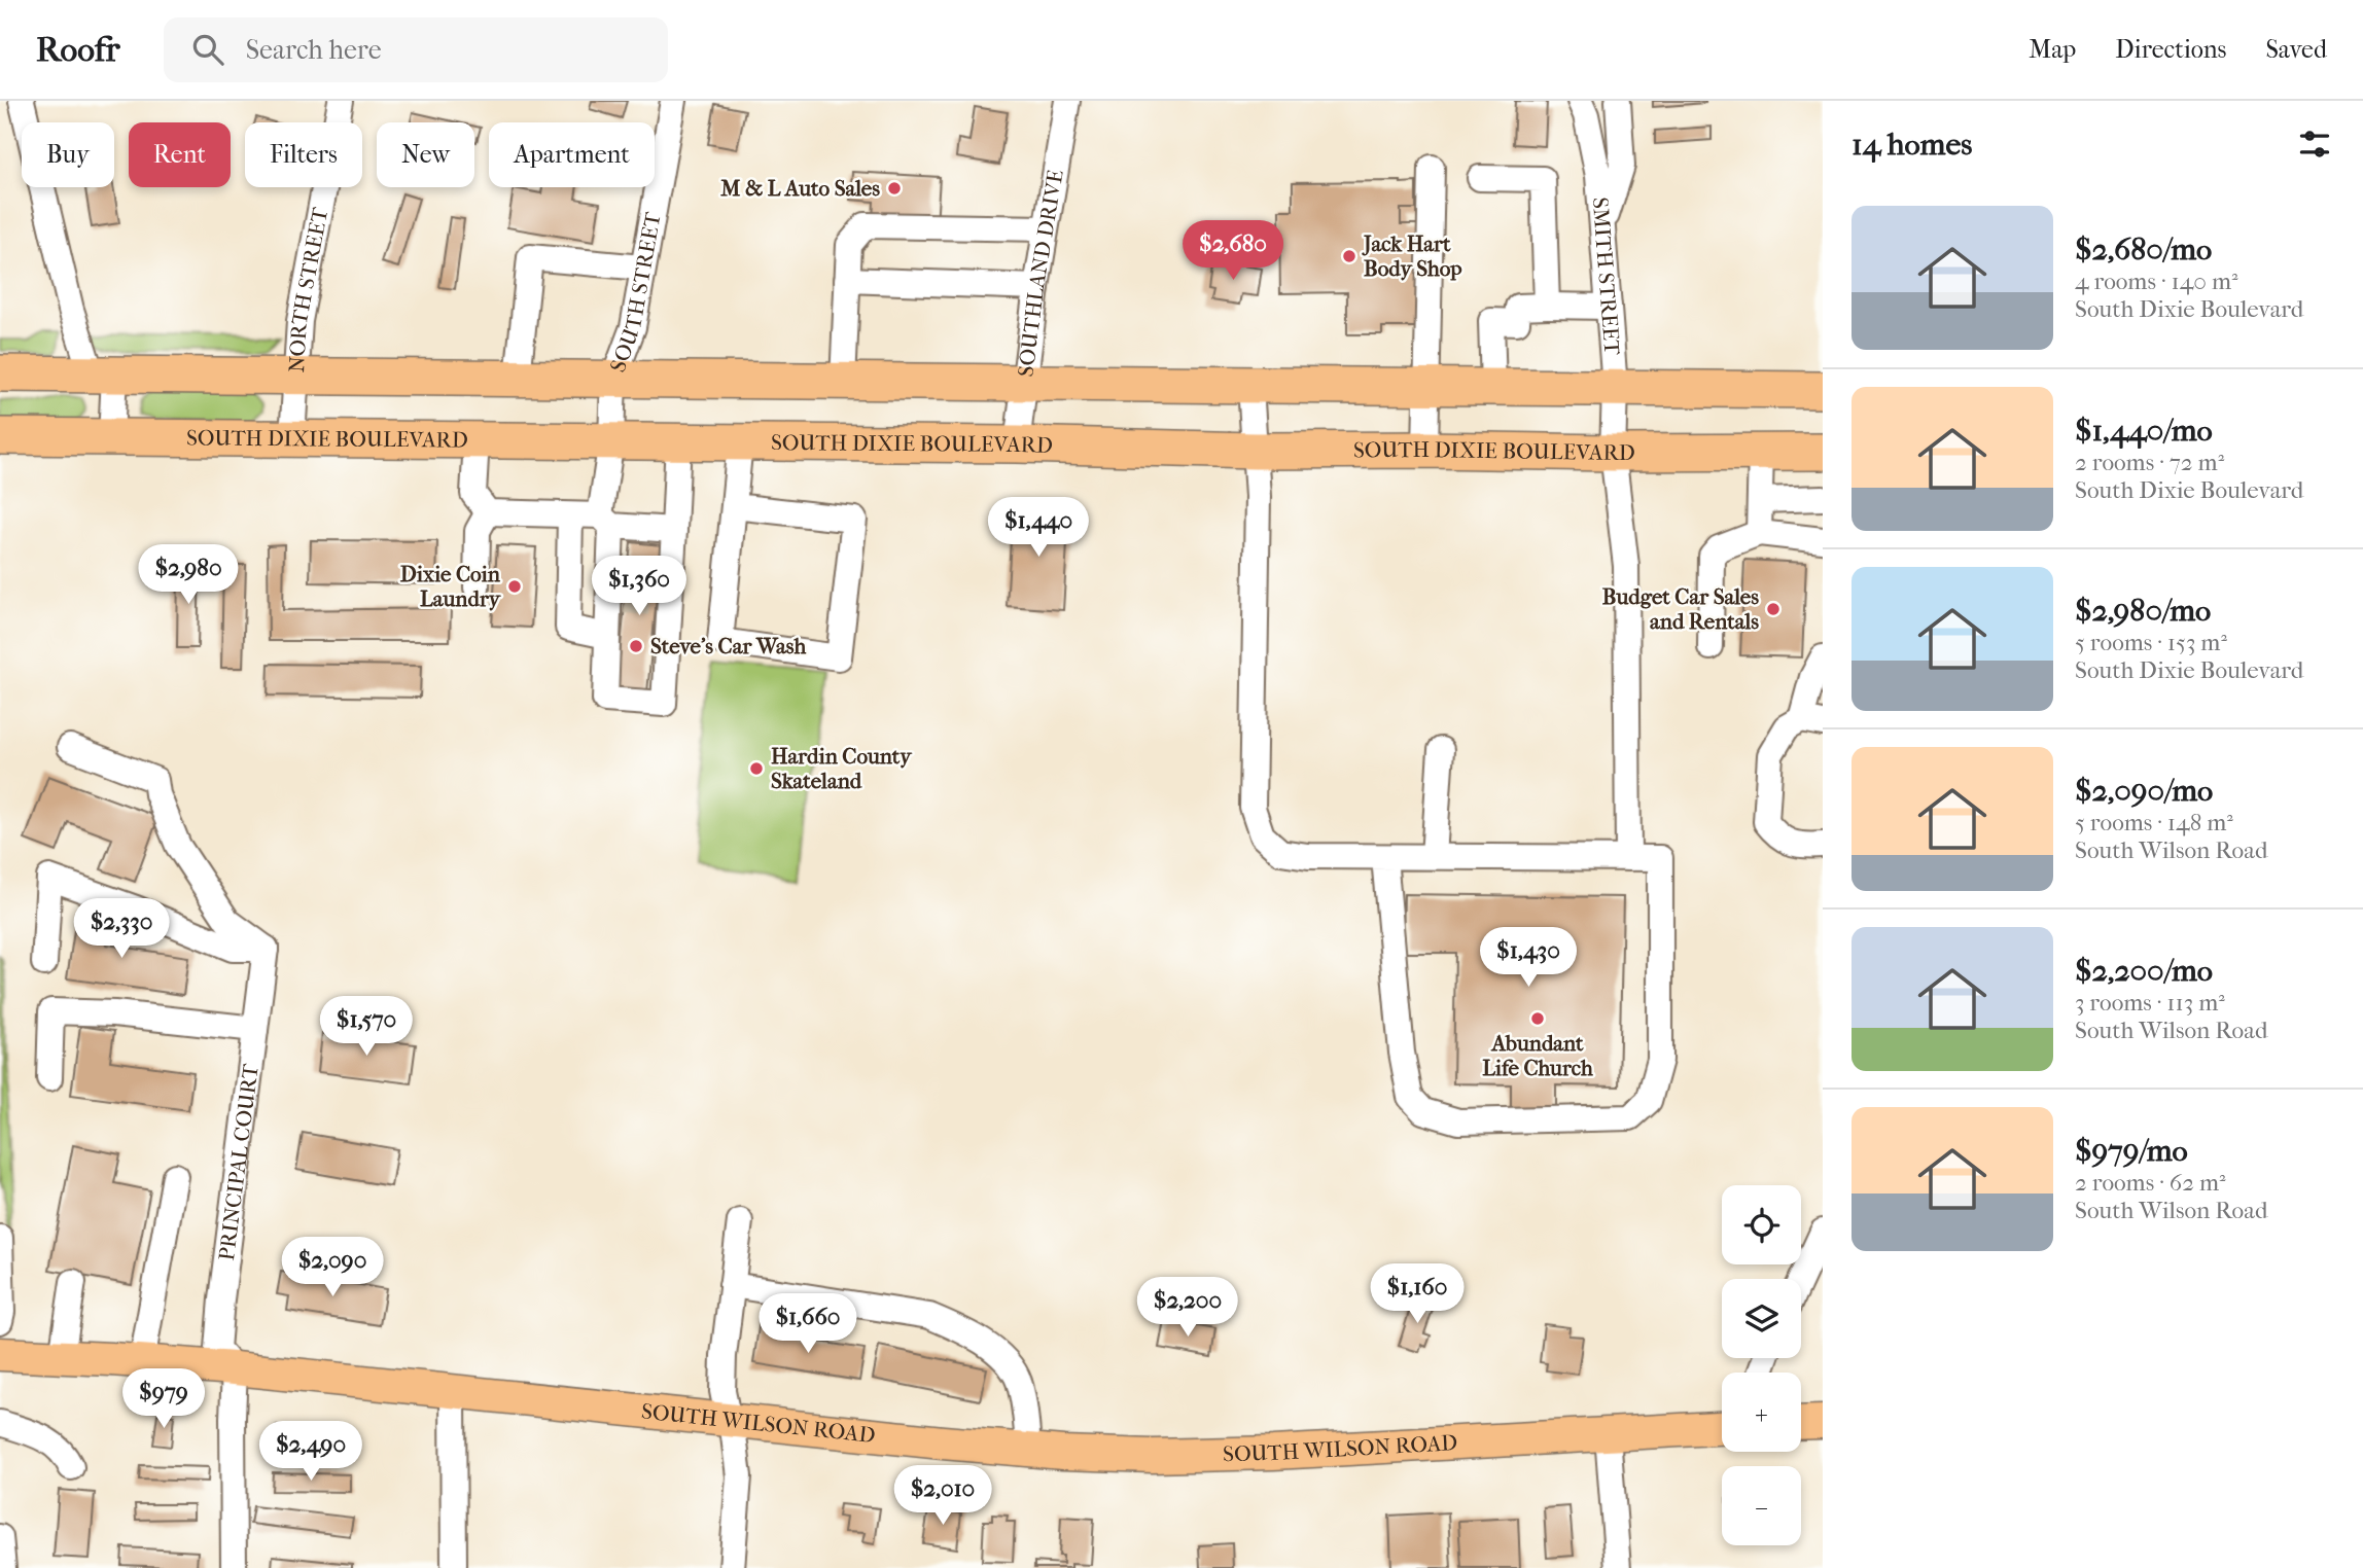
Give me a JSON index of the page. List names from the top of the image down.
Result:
{
  "streets": {
    "highway": ["SOUTH DIXIE BOULEVARD"],
    "main road": ["SOUTH WILSON ROAD"],
    "street": [
      "SOUTHLAND DRIVE",
      "SMITH STREET",
      "NORTH STREET",
      "SOUTH STREET",
      "PRINCIPAL COURT"
    ]
  },
  "crossings": [
    ["SOUTHLAND DRIVE", "SOUTH DIXIE BOULEVARD"],
    ["SMITH STREET", "SOUTH DIXIE BOULEVARD"],
    ["NORTH STREET", "SOUTH DIXIE BOULEVARD"],
    ["SOUTH STREET", "SOUTH DIXIE BOULEVARD"],
    ["PRINCIPAL COURT", "SOUTH WILSON ROAD"]
  ],
  "places": [
    "M & L Auto Sales",
    "Jack Hart Body Shop",
    "Dixie Coin Laundry",
    "Budget Car Sales and Rentals",
    "Steve's Car Wash",
    "Hardin County Skateland",
    "Abundant Life Church"
  ],
  "page": {
    "header": "Roofr",
    "search": "Search here",
    "nav": ["Map", "Directions", "Saved"],
    "heading": "14 homes",
    "chip": [
      "Buy",
      "Rent",
      "Filters",
      "New",
      "Apartment"
    ],
    "list": [
      {
        "name": "$2,680/mo",
        "note": "4 rooms · 140 m² · South Dixie Boulevard"
      },
      {
        "name": "$1,440/mo",
        "note": "2 rooms · 72 m² · South Dixie Boulevard"
      },
      {
        "name": "$2,980/mo",
        "note": "5 rooms · 153 m² · South Dixie Boulevard"
      },
      {
        "name": "$2,090/mo",
        "note": "5 rooms · 148 m² · South Wilson Road"
      },
      {
        "name": "$2,200/mo",
        "note": "3 rooms · 113 m² · South Wilson Road"
      },
      {
        "name": "$979/mo",
        "note": "2 rooms · 62 m² · South Wilson Road"
      }
    ],
    "price": [
      "$2,680",
      "$1,440",
      "$2,980",
      "$1,360",
      "$2,330",
      "$1,430",
      "$1,570",
      "$2,090",
      "$1,160",
      "$2,200",
      "$1,660",
      "$979",
      "$2,490",
      "$2,010"
    ],
    "map_buttons": ["+", "−"]
  }
}
